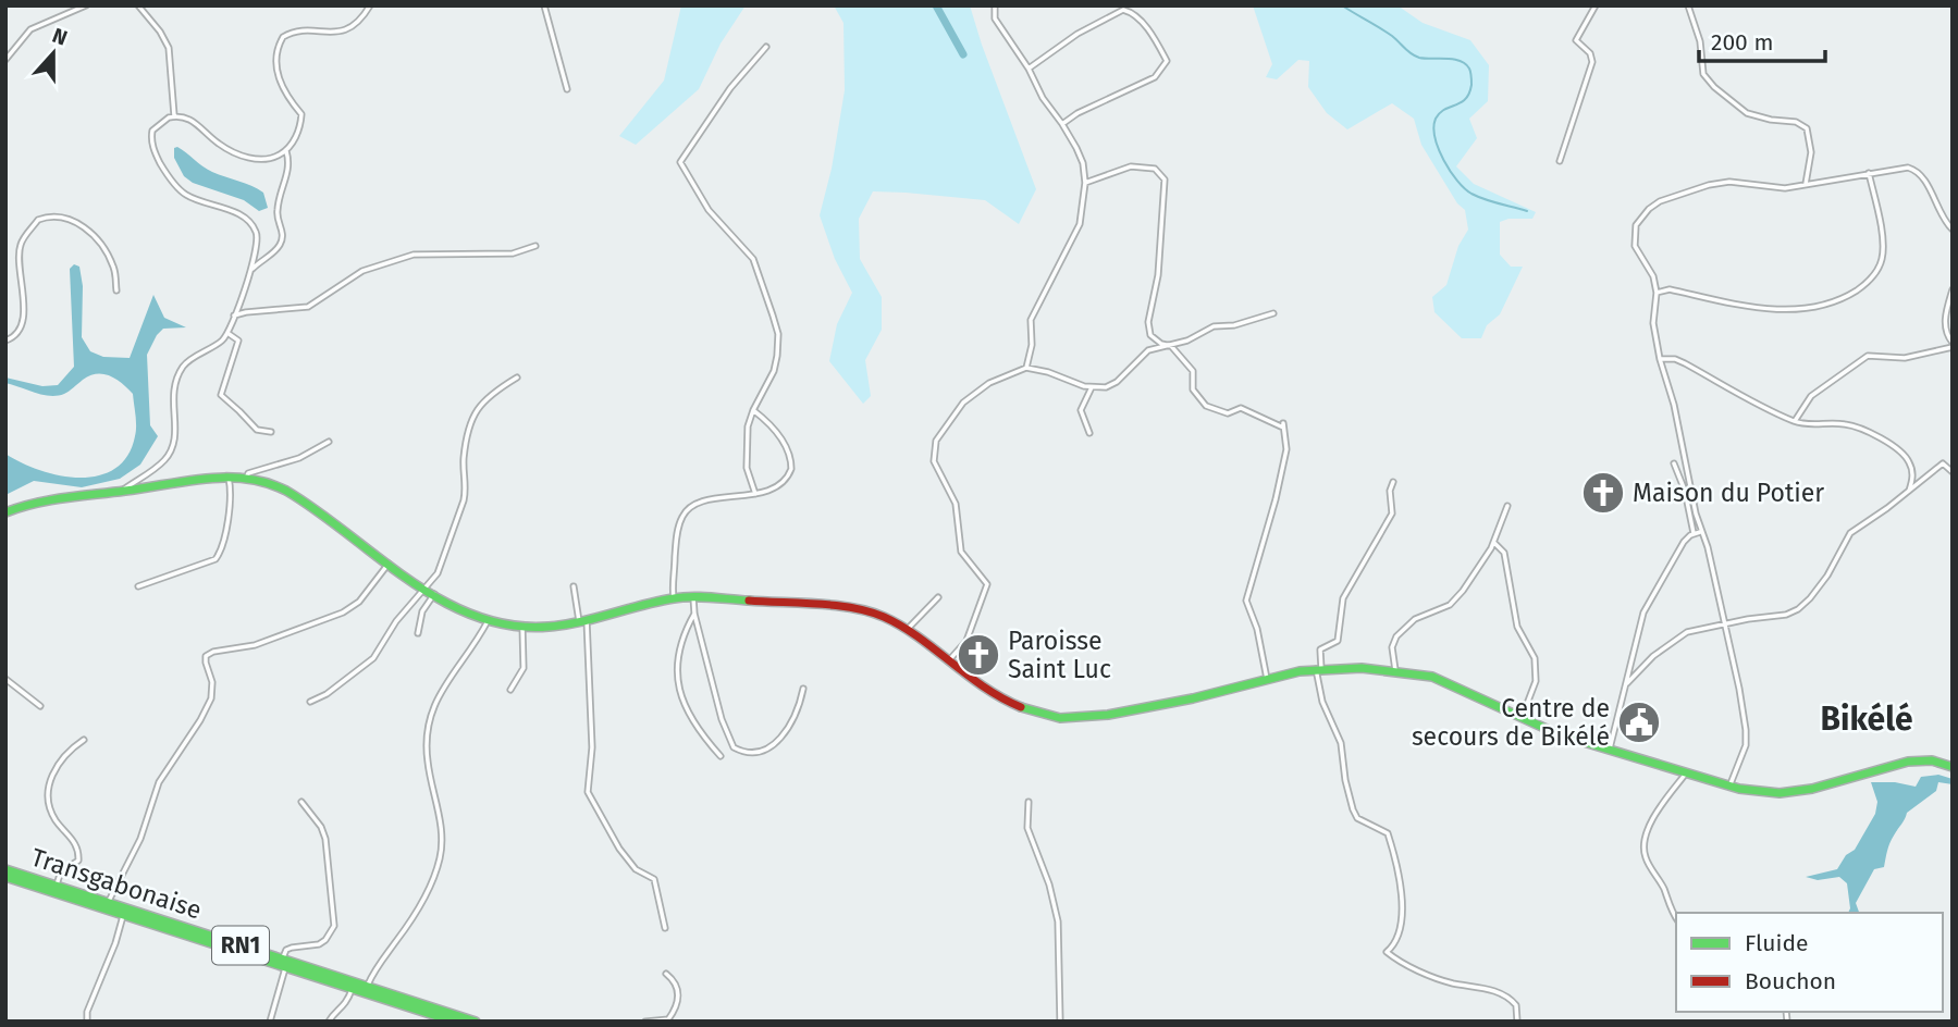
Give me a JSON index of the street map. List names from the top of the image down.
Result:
{
  "streets": {
    "main road": ["Transgabonaise", "RN1"]
  },
  "districts": ["Bikélé"],
  "places": {
    "church": ["Maison du Potier", "Paroisse Saint Luc"],
    "public building": ["Centre de secours de Bikélé"]
  },
  "legend": ["Fluide", "Bouchon"],
  "scale_bar": "200 m",
  "north": "top"
}
